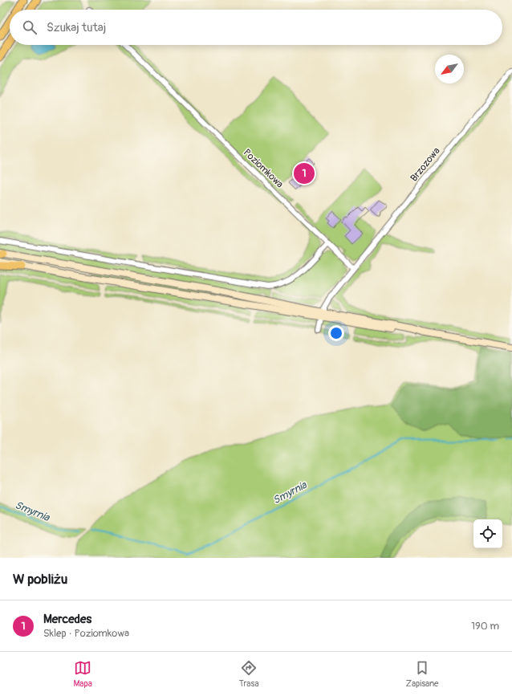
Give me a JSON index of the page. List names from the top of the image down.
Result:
{
  "streets": {
    "street": ["Brzozowa", "Poziomkowa"]
  },
  "crossings": [
    ["Brzozowa", "Poziomkowa"]
  ],
  "water": ["Smyrnia"],
  "north": "bottom left",
  "page": {
    "search": "Szukaj tutaj",
    "pins": "1",
    "heading": "W pobliżu",
    "list": [
      {
        "mark": "1",
        "name": "Mercedes",
        "note": "Sklep · Poziomkowa",
        "value": "190 m"
      }
    ],
    "nav": ["Mapa", "Trasa", "Zapisane"]
  }
}
